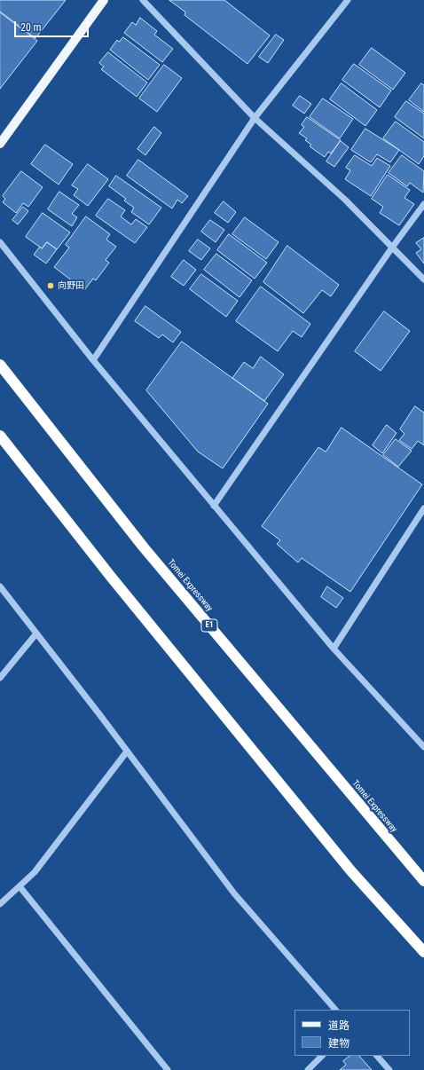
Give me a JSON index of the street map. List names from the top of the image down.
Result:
{
  "streets": {
    "highway": ["Tomei Expressway", "E1"]
  },
  "places": ["向野田"],
  "legend": ["道路", "建物"],
  "scale_bar": "20 m"
}
